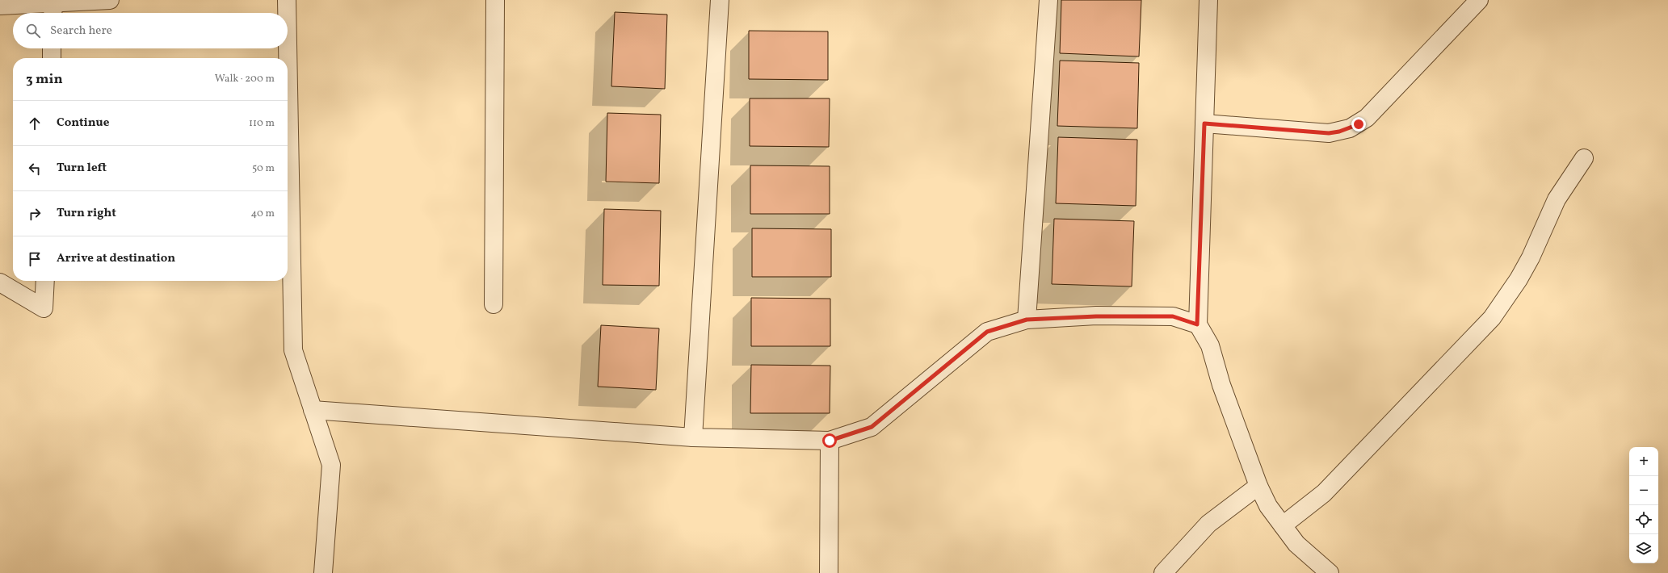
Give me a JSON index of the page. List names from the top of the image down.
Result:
{
  "page": {
    "search": "Search here",
    "heading": ["3 min", "Walk · 200 m"],
    "list": [
      ["Continue", "110 m"],
      ["Turn left", "50 m"],
      ["Turn right", "40 m"],
      "Arrive at destination"
    ],
    "map_buttons": ["+", "−"]
  }
}
